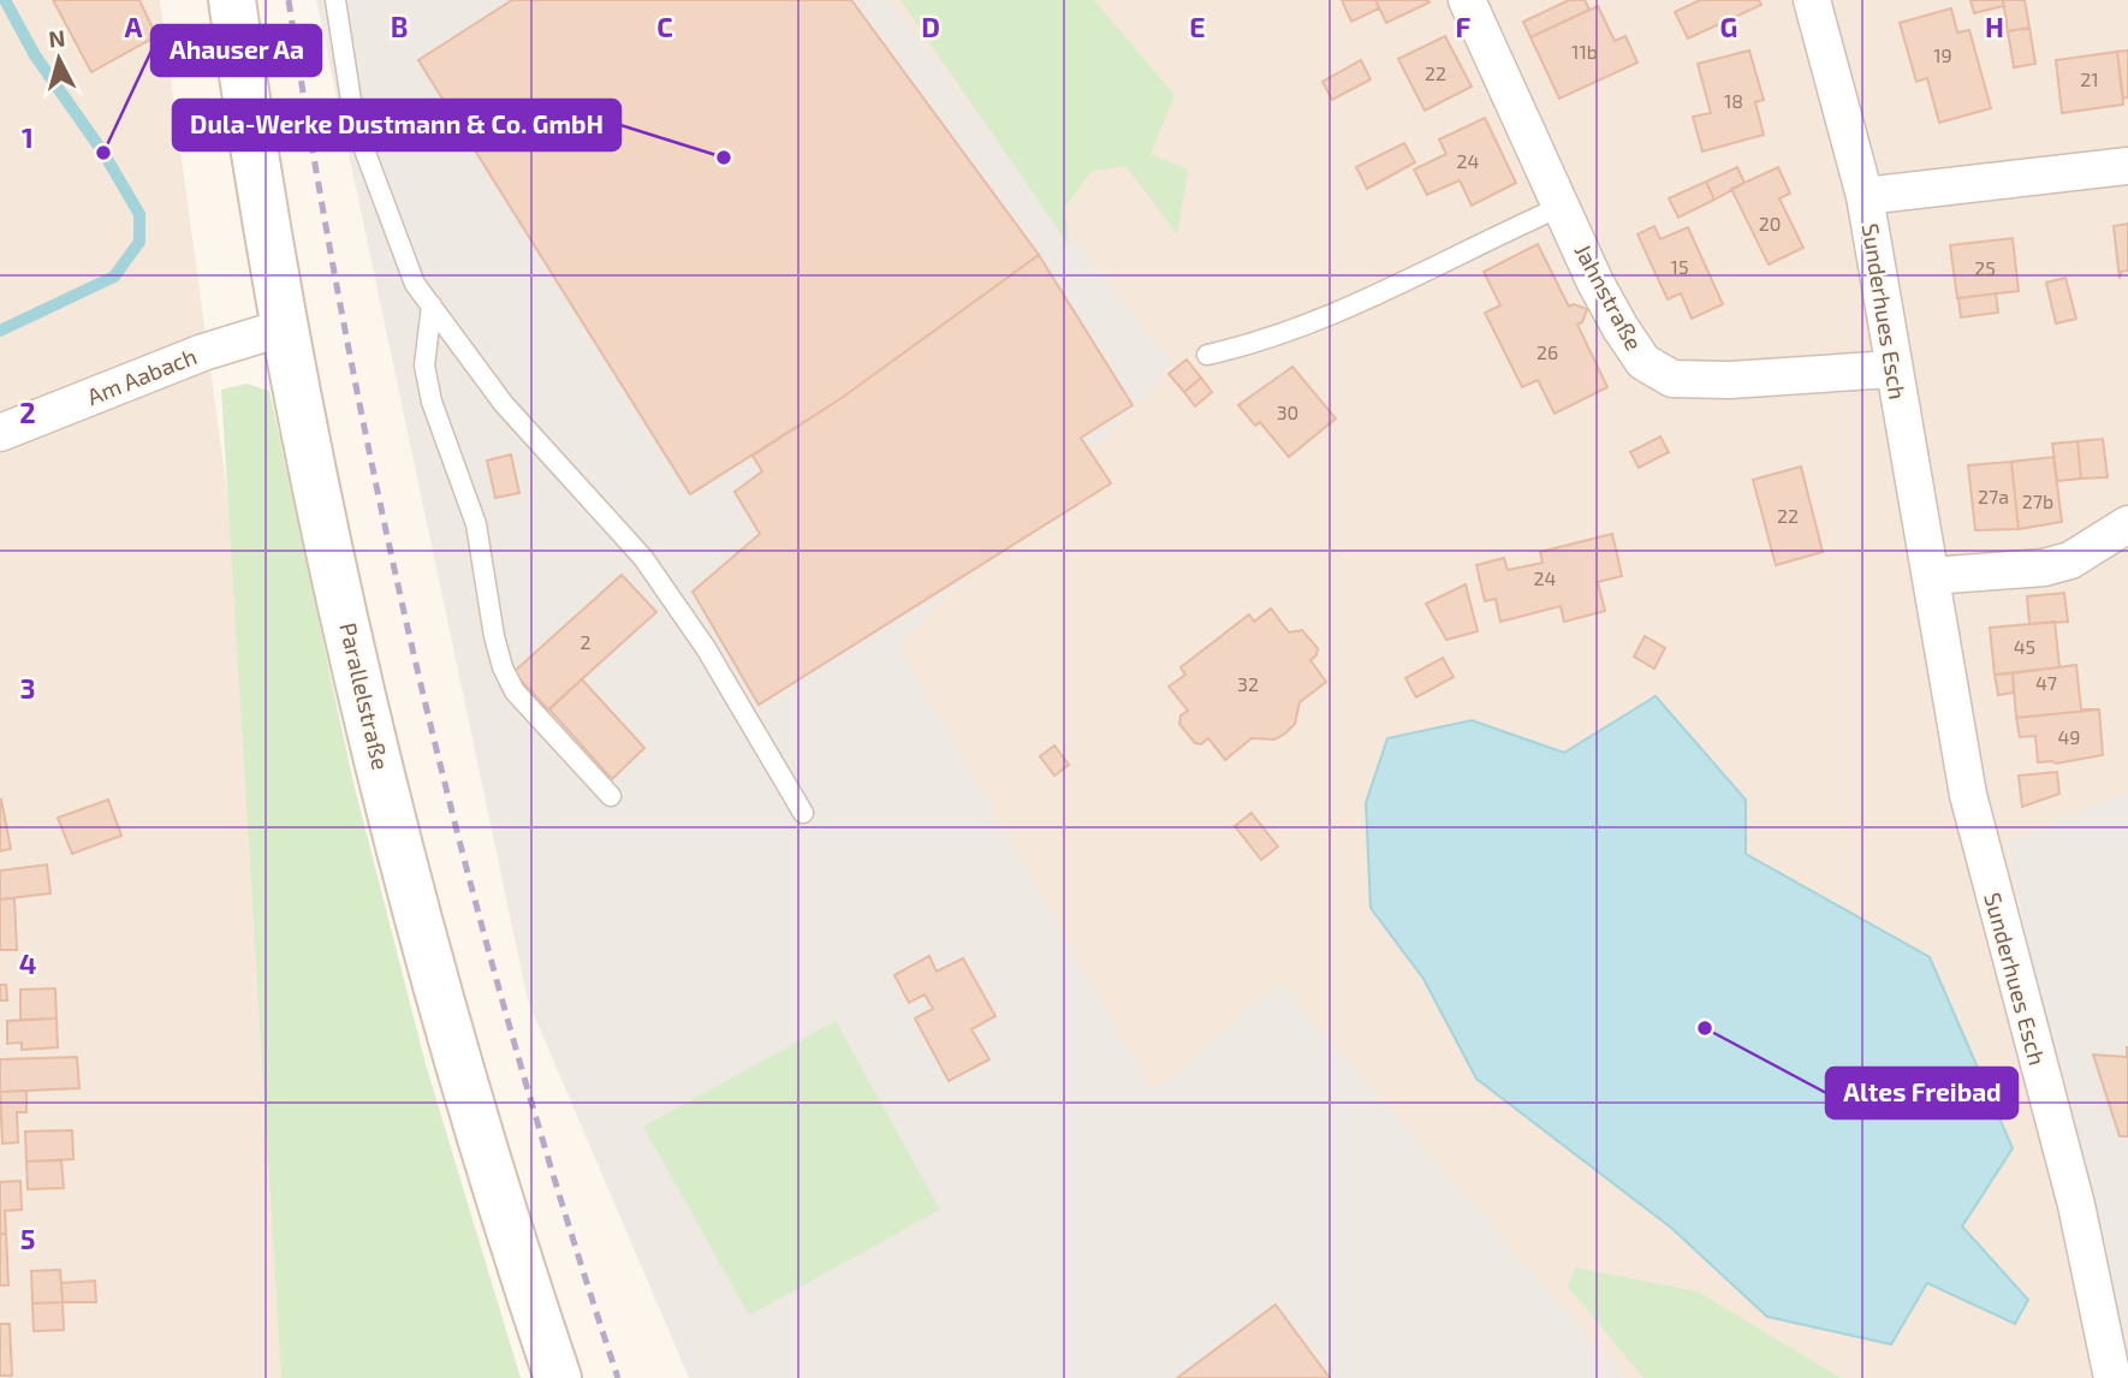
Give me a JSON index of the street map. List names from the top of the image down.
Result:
{
  "streets": {
    "main road": ["Parallelstraße"],
    "street": ["Jahnstraße", "Sunderhues Esch", "Am Aabach"]
  },
  "crossings": [
    ["Jahnstraße", "Sunderhues Esch"],
    ["Am Aabach", "Parallelstraße"]
  ],
  "places": ["Ahauser Aa", "Dula-Werke Dustmann & Co. GmbH", "Altes Freibad"],
  "house_numbers": [
    "11b",
    "19",
    "22",
    "21",
    "18",
    "24",
    "20",
    "15",
    "25",
    "26",
    "30",
    "27a",
    "27b",
    "22",
    "24",
    "2",
    "45",
    "47",
    "32",
    "49"
  ],
  "north": "top",
  "grid": {
    "columns": [
      "A",
      "B",
      "C",
      "D",
      "E",
      "F",
      "G",
      "H"
    ],
    "rows": [
      "1",
      "2",
      "3",
      "4",
      "5"
    ]
  }
}
